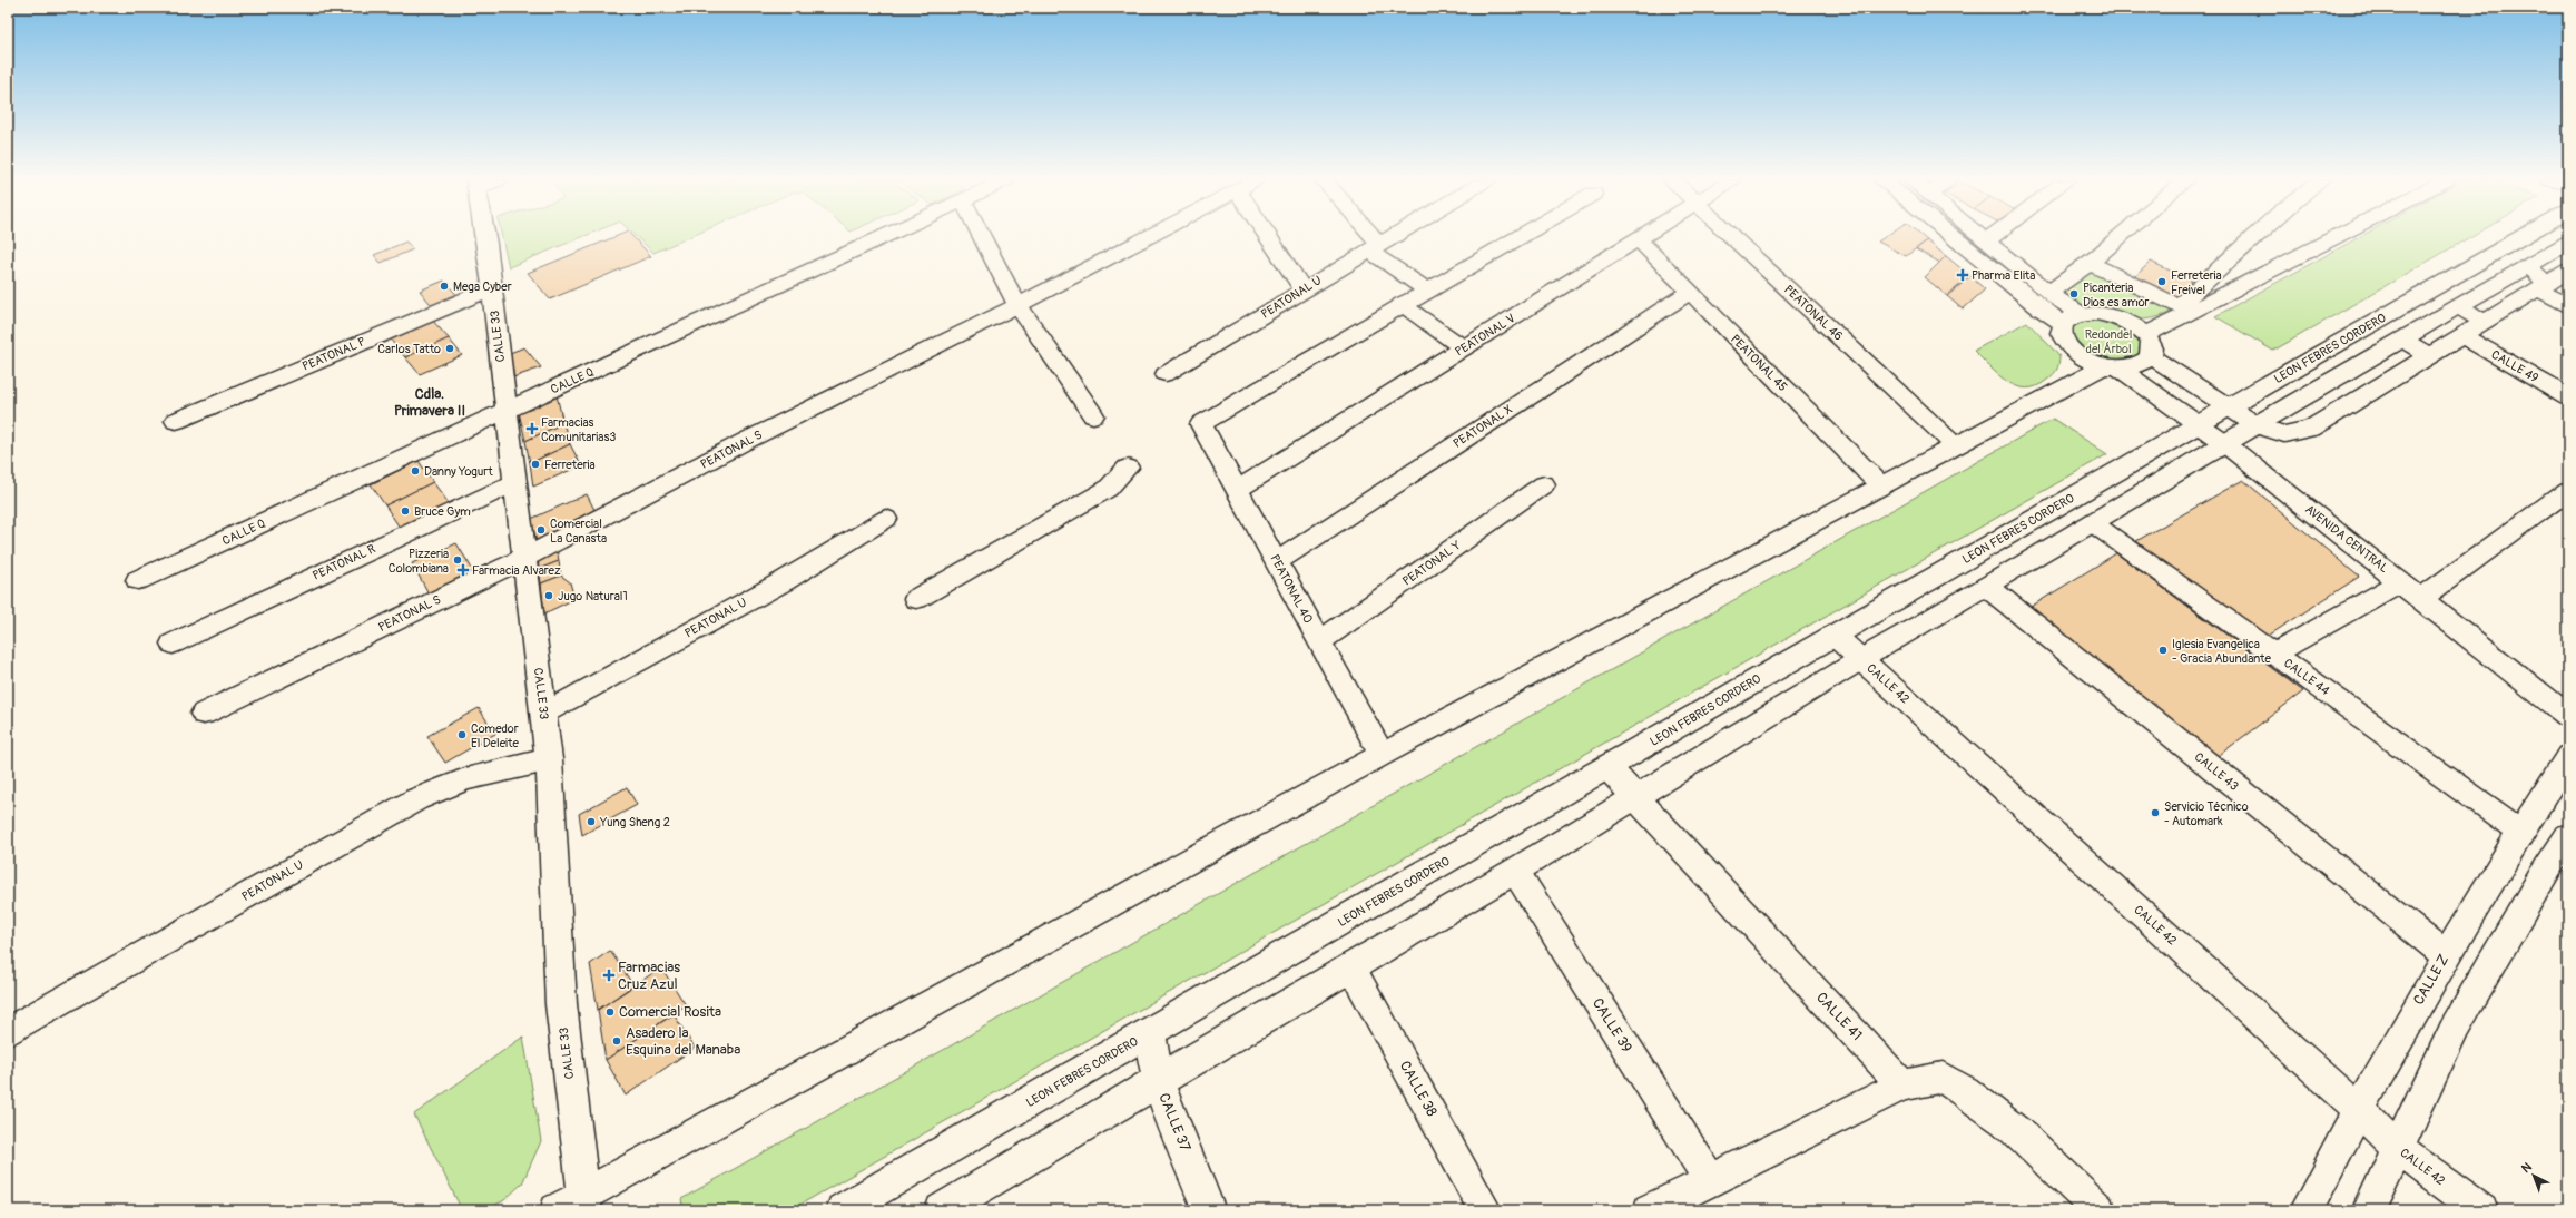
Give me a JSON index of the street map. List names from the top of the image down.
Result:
{
  "streets": {
    "street": [
      "PEATONAL U",
      "PEATONAL 46",
      "PEATONAL V",
      "CALLE 33",
      "LEON FEBRES CORDERO",
      "PEATONAL P",
      "PEATONAL 45",
      "CALLE 49",
      "CALLE Q",
      "PEATONAL X",
      "PEATONAL S",
      "AVENIDA CENTRAL",
      "PEATONAL R",
      "PEATONAL Y",
      "PEATONAL 40",
      "CALLE 44",
      "CALLE 42",
      "CALLE 43",
      "CALLE Z",
      "CALLE 41",
      "CALLE 39",
      "CALLE 38",
      "CALLE 37"
    ]
  },
  "crossings": [
    ["PEATONAL U", "CALLE 33"],
    ["PEATONAL V", "PEATONAL 45"],
    ["PEATONAL V", "PEATONAL 40"],
    ["CALLE 33", "PEATONAL P"],
    ["CALLE 33", "CALLE Q"],
    ["CALLE 33", "PEATONAL S"],
    ["CALLE 33", "PEATONAL R"],
    ["LEON FEBRES CORDERO", "AVENIDA CENTRAL"],
    ["LEON FEBRES CORDERO", "CALLE 42"],
    ["LEON FEBRES CORDERO", "CALLE 41"],
    ["LEON FEBRES CORDERO", "CALLE 37"],
    ["PEATONAL 45", "PEATONAL X"],
    ["PEATONAL X", "PEATONAL 40"],
    ["PEATONAL Y", "PEATONAL 40"],
    ["CALLE 44", "CALLE Z"],
    ["CALLE 42", "CALLE Z"],
    ["CALLE 43", "CALLE Z"]
  ],
  "districts": ["Cdla. Primavera II"],
  "parks": ["Redondel del Árbol"],
  "places": {
    "health": [
      "Pharma Elita",
      "Farmacias Comunitarias3",
      "Farmacia Alvarez",
      "Farmacias Cruz Azul"
    ],
    "other": [
      "Ferreteria Freivel",
      "Mega Cyber",
      "Picanteria Dios es amor",
      "Carlos Tatto",
      "Ferreteria",
      "Danny Yogurt",
      "Bruce Gym",
      "Comercial La Canasta",
      "Pizzeria Colombiana",
      "Jugo Natural1",
      "Iglesia Evangelica - Gracia Abundante",
      "Comedor El Deleite",
      "Servicio Técnico - Automark",
      "Yung Sheng 2",
      "Comercial Rosita",
      "Asadero la Esquina del Manaba"
    ]
  },
  "north": "top left"
}
